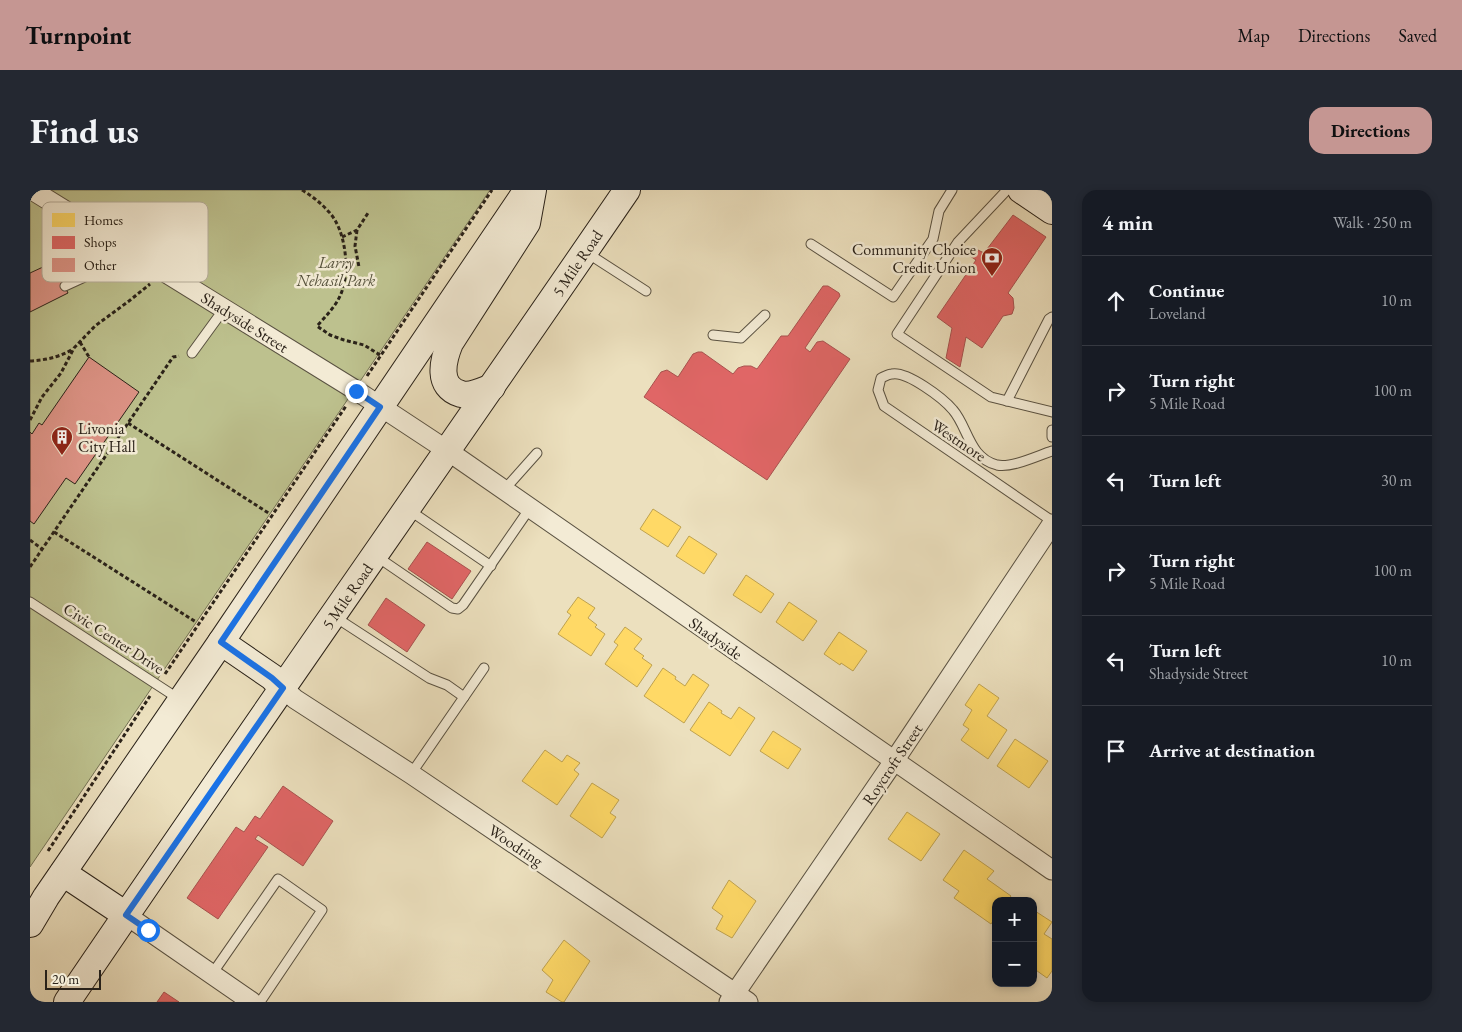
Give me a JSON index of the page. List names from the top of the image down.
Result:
{
  "streets": {
    "main road": ["5 Mile Road"],
    "street": [
      "Shadyside Street",
      "Shadyside",
      "Roycroft Street",
      "Woodring"
    ],
    "lane": ["Westmore", "Civic Center Drive"]
  },
  "crossings": [
    ["5 Mile Road", "Shadyside"],
    ["5 Mile Road", "Woodring"],
    ["Shadyside Street", "Shadyside"],
    ["Westmore", "Roycroft Street"],
    ["Shadyside", "Roycroft Street"],
    ["Roycroft Street", "Woodring"]
  ],
  "parks": ["Larry Nehasil Park"],
  "places": {
    "bank": ["Community Choice Credit Union"],
    "building": ["Livonia City Hall"]
  },
  "legend": ["Homes", "Shops", "Other"],
  "scale_bar": "20 m",
  "page": {
    "header": "Turnpoint",
    "nav": ["Map", "Directions", "Saved"],
    "buttons": "Directions",
    "title": "Find us",
    "heading": ["4 min", "Walk · 250 m"],
    "list": [
      ["Continue", "Loveland", "10 m"],
      ["Turn right", "5 Mile Road", "100 m"],
      ["Turn left", "30 m"],
      ["Turn right", "5 Mile Road", "100 m"],
      ["Turn left", "Shadyside Street", "10 m"],
      "Arrive at destination"
    ],
    "map_buttons": ["+", "−"],
    "scale": "20 m"
  }
}
